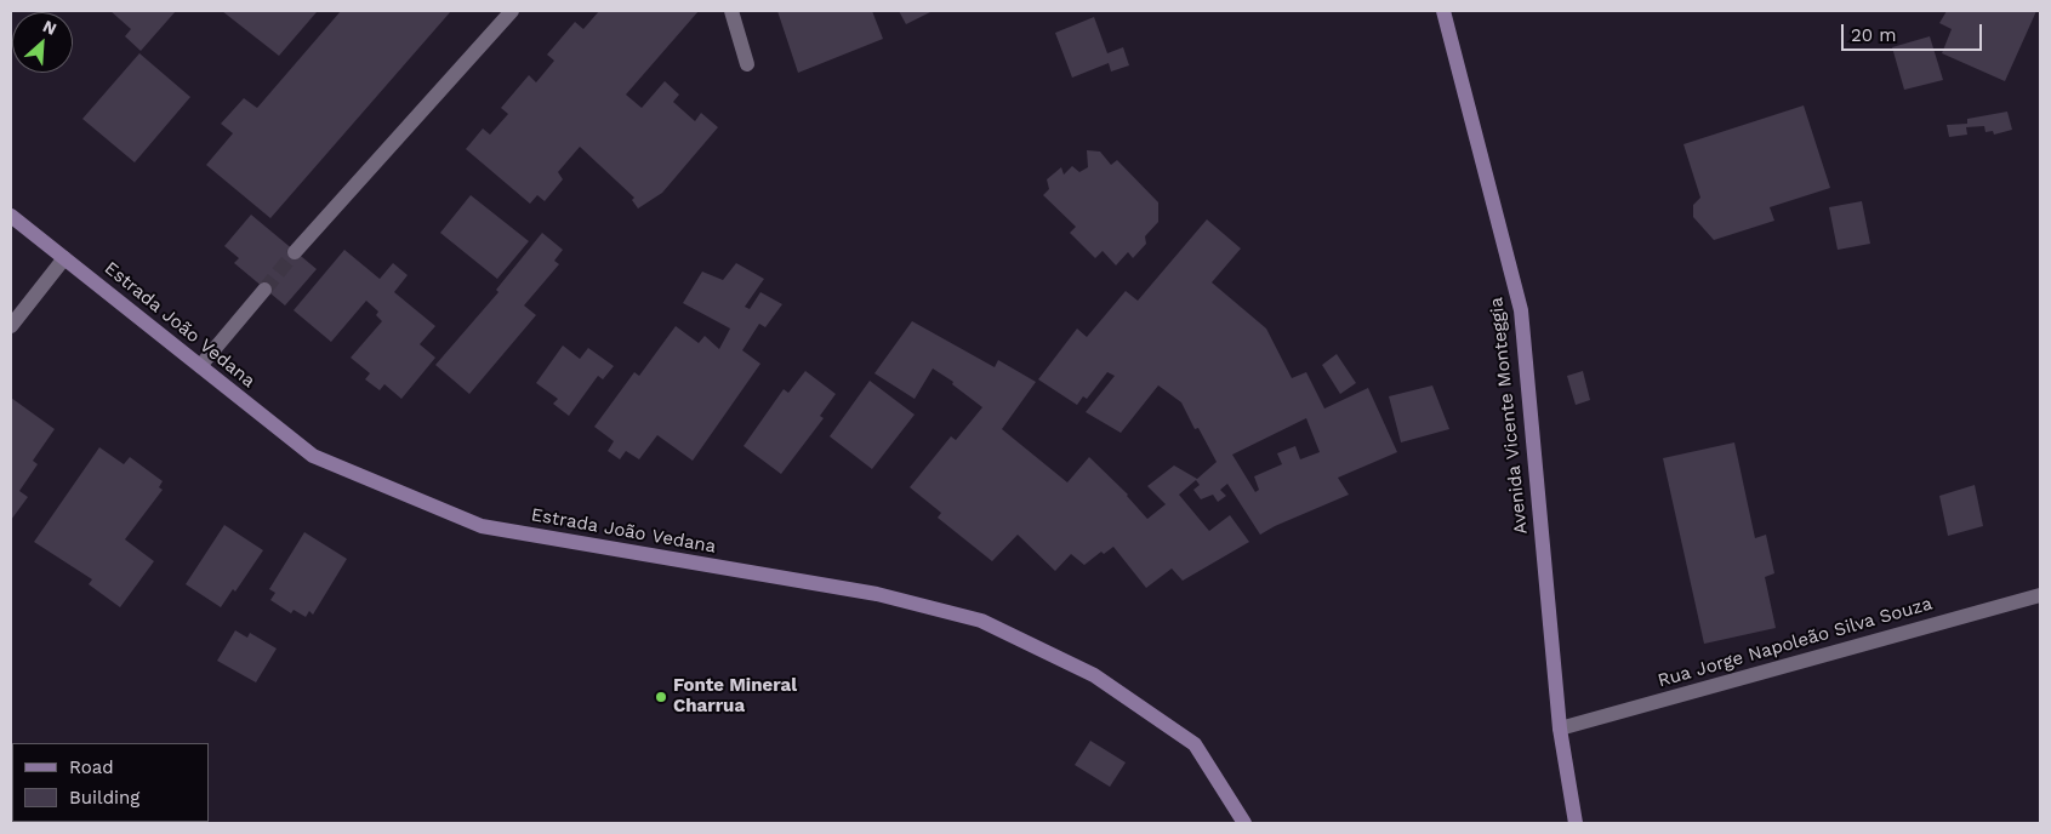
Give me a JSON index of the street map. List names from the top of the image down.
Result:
{
  "streets": {
    "street": ["Estrada João Vedana", "Avenida Vicente Monteggia", "Rua Jorge Napoleão Silva Souza"]
  },
  "crossings": [
    ["Avenida Vicente Monteggia", "Rua Jorge Napoleão Silva Souza"]
  ],
  "places": ["Fonte Mineral Charrua"],
  "legend": ["Road", "Building"],
  "scale_bar": "20 m",
  "north": "top right"
}
